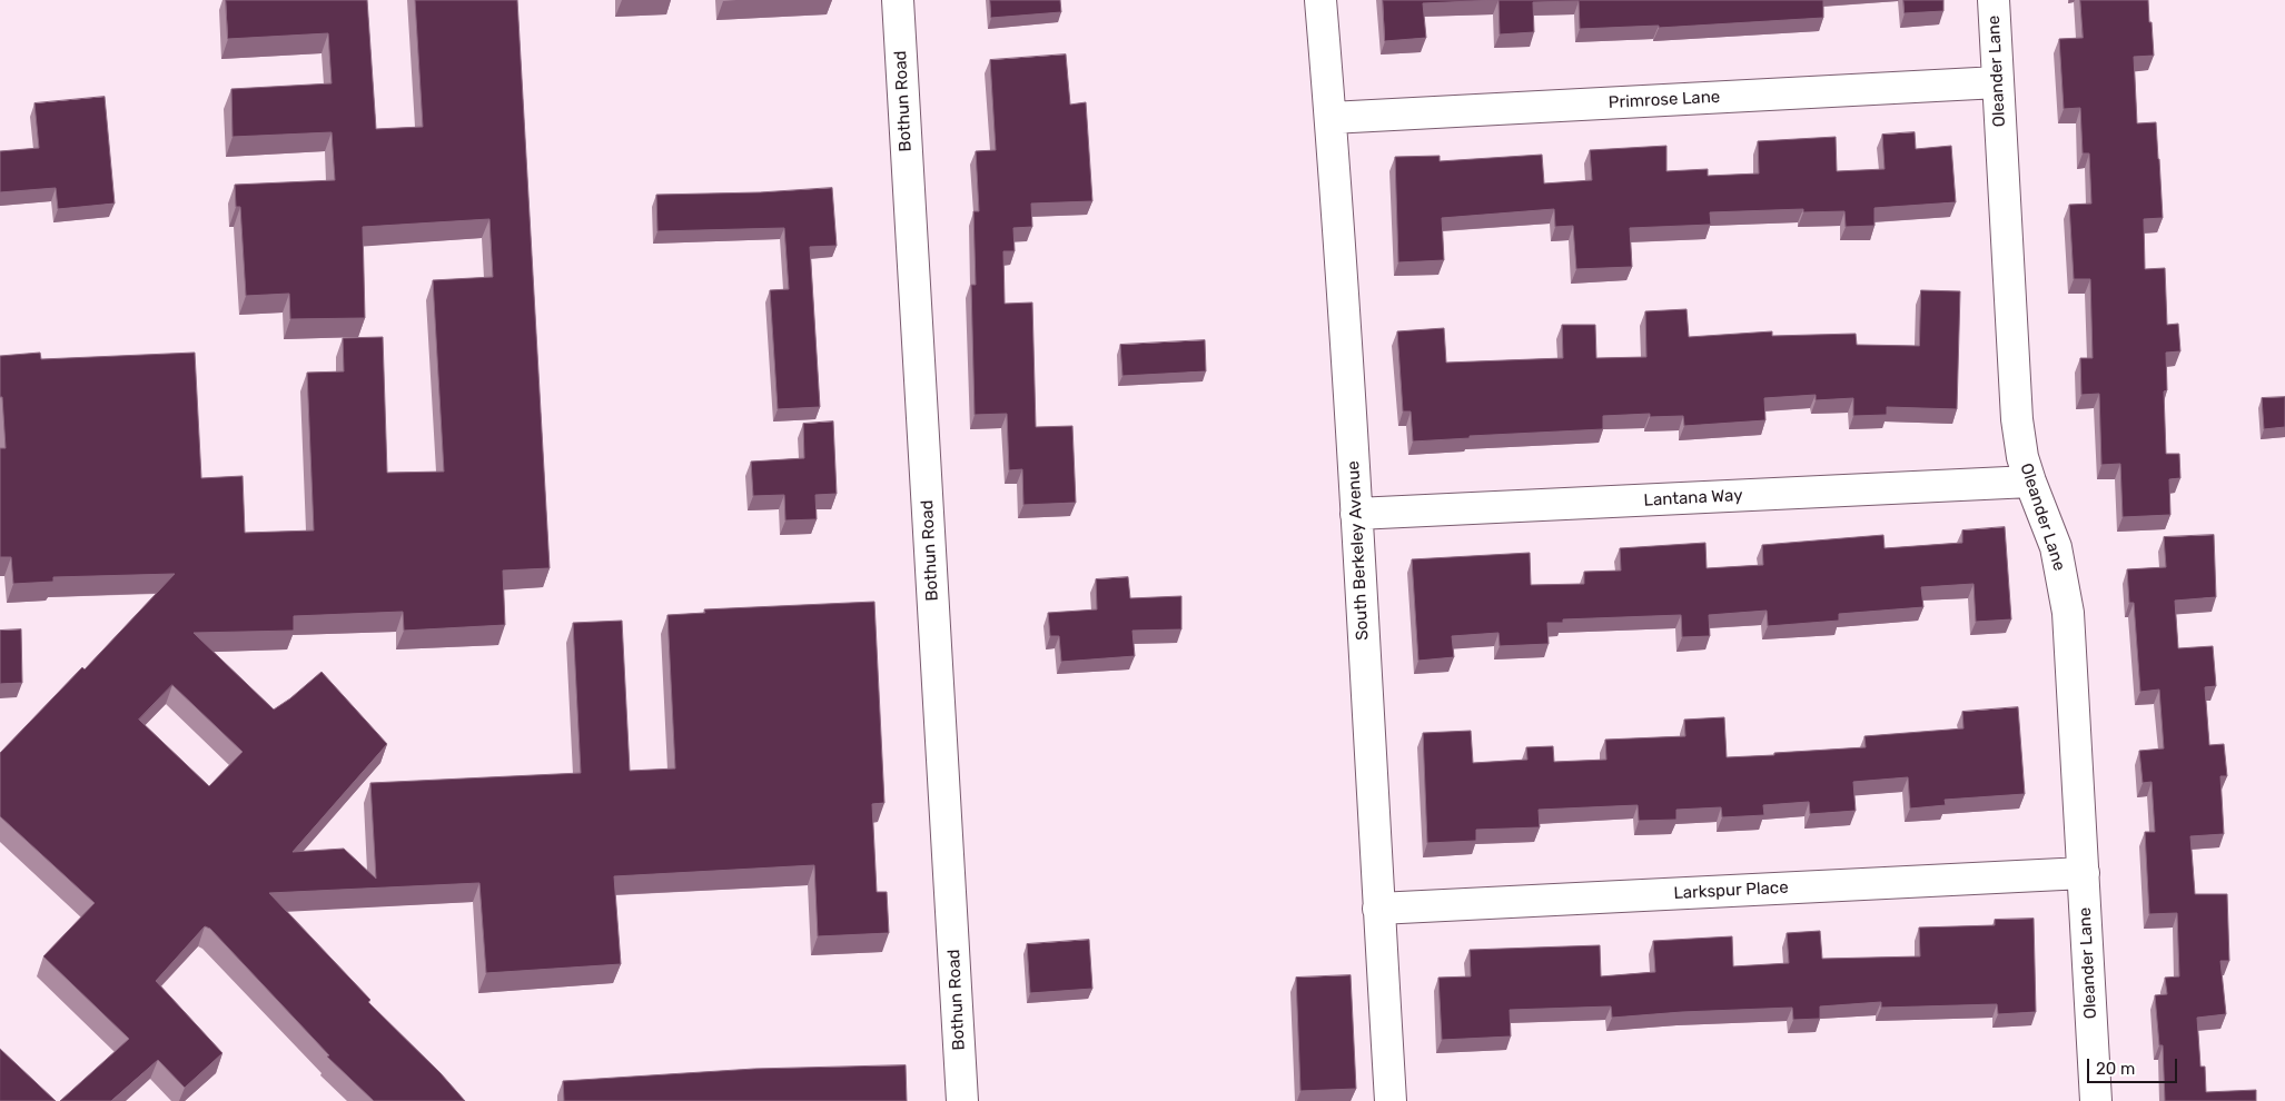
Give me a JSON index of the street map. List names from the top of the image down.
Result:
{
  "streets": {
    "street": [
      "Oleander Lane",
      "Primrose Lane",
      "Bothun Road",
      "Lantana Way",
      "South Berkeley Avenue",
      "Larkspur Place"
    ]
  },
  "crossings": [
    ["Oleander Lane", "Primrose Lane"],
    ["Oleander Lane", "Lantana Way"],
    ["Oleander Lane", "Larkspur Place"],
    ["Primrose Lane", "South Berkeley Avenue"],
    ["Lantana Way", "South Berkeley Avenue"],
    ["South Berkeley Avenue", "Larkspur Place"]
  ],
  "scale_bar": "20 m"
}
